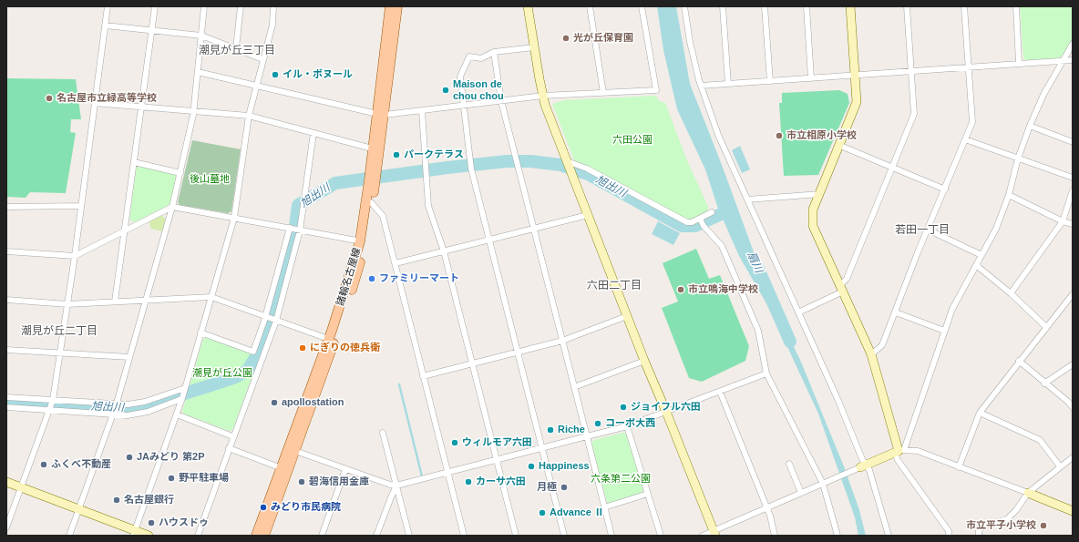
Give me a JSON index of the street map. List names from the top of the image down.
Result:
{
  "streets": {
    "main road": ["諸輪名古屋線"]
  },
  "districts": [
    "潮見が丘三丁目",
    "若田一丁目",
    "六田二丁目",
    "潮見が丘二丁目"
  ],
  "water": ["旭出川", "扇川"],
  "parks": [
    "六田公園",
    "後山墓地",
    "潮見が丘公園",
    "六条第二公園"
  ],
  "places": [
    "光が丘保育園",
    "イル・ボヌール",
    "Maison de chou chou",
    "名古屋市立緑高等学校",
    "市立相原小学校",
    "パークテラス",
    "ファミリーマート",
    "市立鳴海中学校",
    "にぎりの徳兵衛",
    "apollostation",
    "ジョイフル六田",
    "コーポ大西",
    "Riche",
    "ウィルモア六田",
    "JAみどり 第2P",
    "ふくべ不動産",
    "Happiness",
    "野平駐車場",
    "碧海信用金庫",
    "カーサ六田",
    "月極",
    "名古屋銀行",
    "みどり市民病院",
    "Advance Ⅱ",
    "ハウスドゥ",
    "市立平子小学校"
  ]
}
